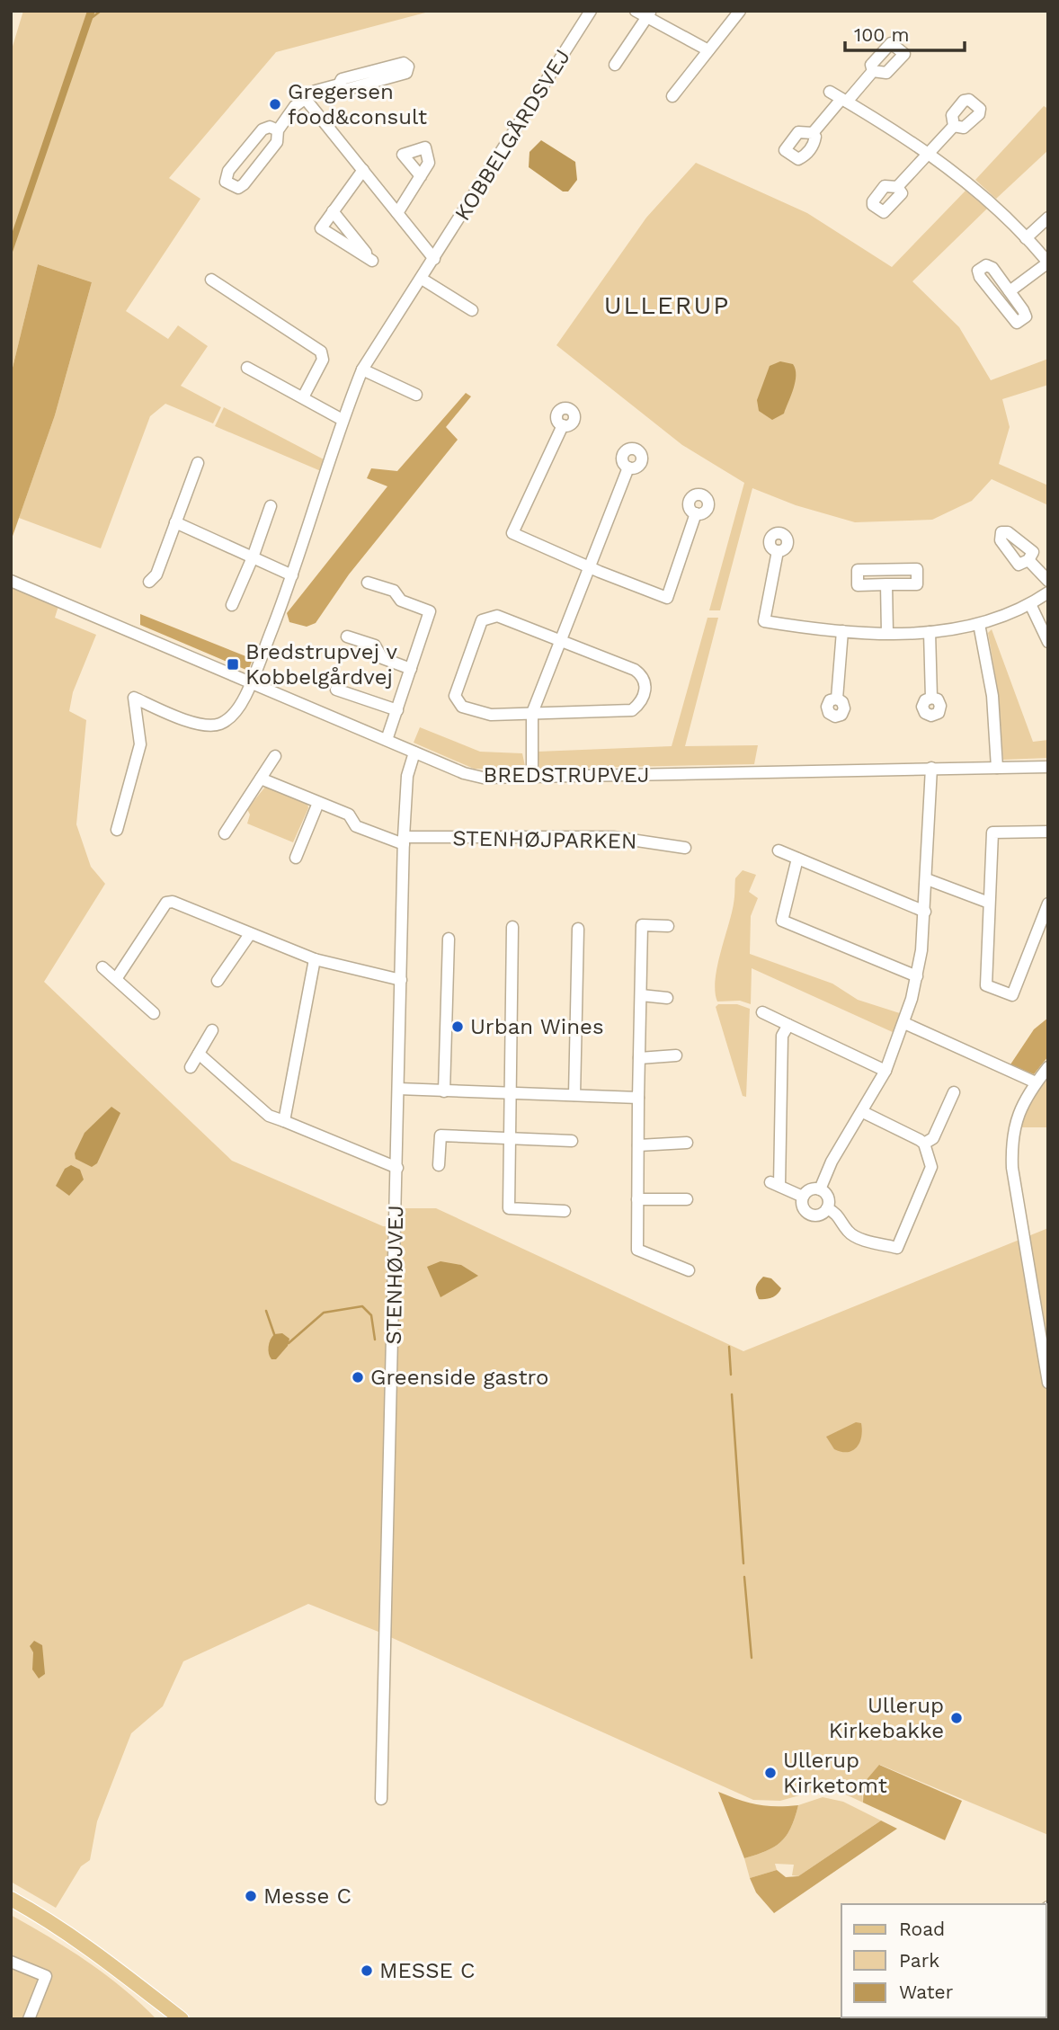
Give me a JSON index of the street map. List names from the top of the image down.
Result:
{
  "streets": {
    "street": [
      "KOBBELGÅRDSVEJ",
      "BREDSTRUPVEJ",
      "STENHØJPARKEN",
      "STENHØJVEJ"
    ]
  },
  "crossings": [
    ["KOBBELGÅRDSVEJ", "BREDSTRUPVEJ"],
    ["BREDSTRUPVEJ", "STENHØJVEJ"],
    ["STENHØJPARKEN", "STENHØJVEJ"]
  ],
  "districts": ["ULLERUP"],
  "places": {
    "other": [
      "Gregersen food&consult",
      "Urban Wines",
      "Greenside gastro",
      "Ullerup Kirkebakke",
      "Ullerup Kirketomt",
      "Messe C",
      "MESSE C"
    ],
    "transit": ["Bredstrupvej v Kobbelgårdvej"]
  },
  "legend": ["Road", "Park", "Water"],
  "scale_bar": "100 m"
}
